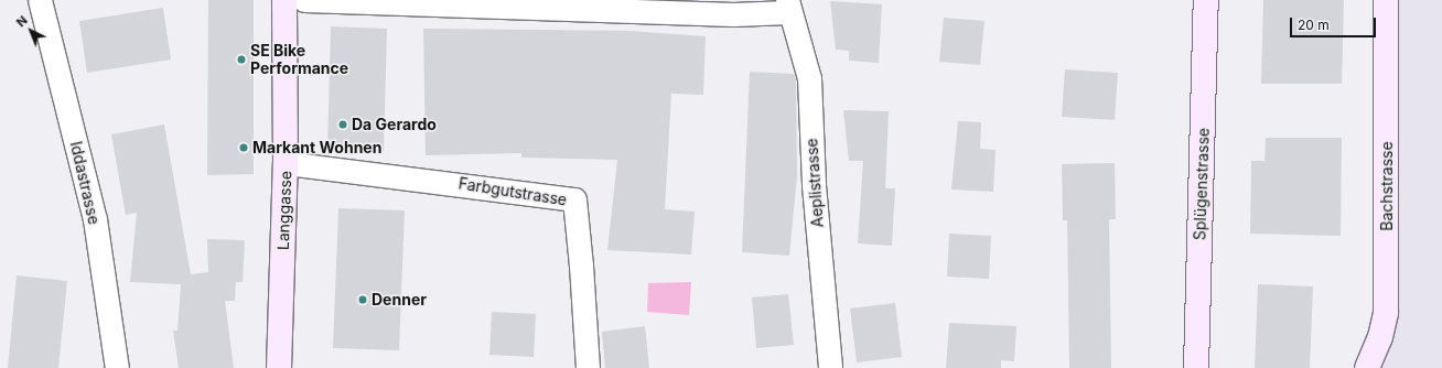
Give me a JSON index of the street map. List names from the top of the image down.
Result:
{
  "streets": {
    "main road": ["Splügenstrasse", "Bachstrasse", "Langgasse"],
    "street": ["Iddastrasse", "Aeplistrasse", "Farbgutstrasse"]
  },
  "crossings": [
    ["Farbgutstrasse", "Langgasse"]
  ],
  "places": [
    "SE Bike Performance",
    "Da Gerardo",
    "Markant Wohnen",
    "Denner"
  ],
  "scale_bar": "20 m",
  "north": "top left"
}
